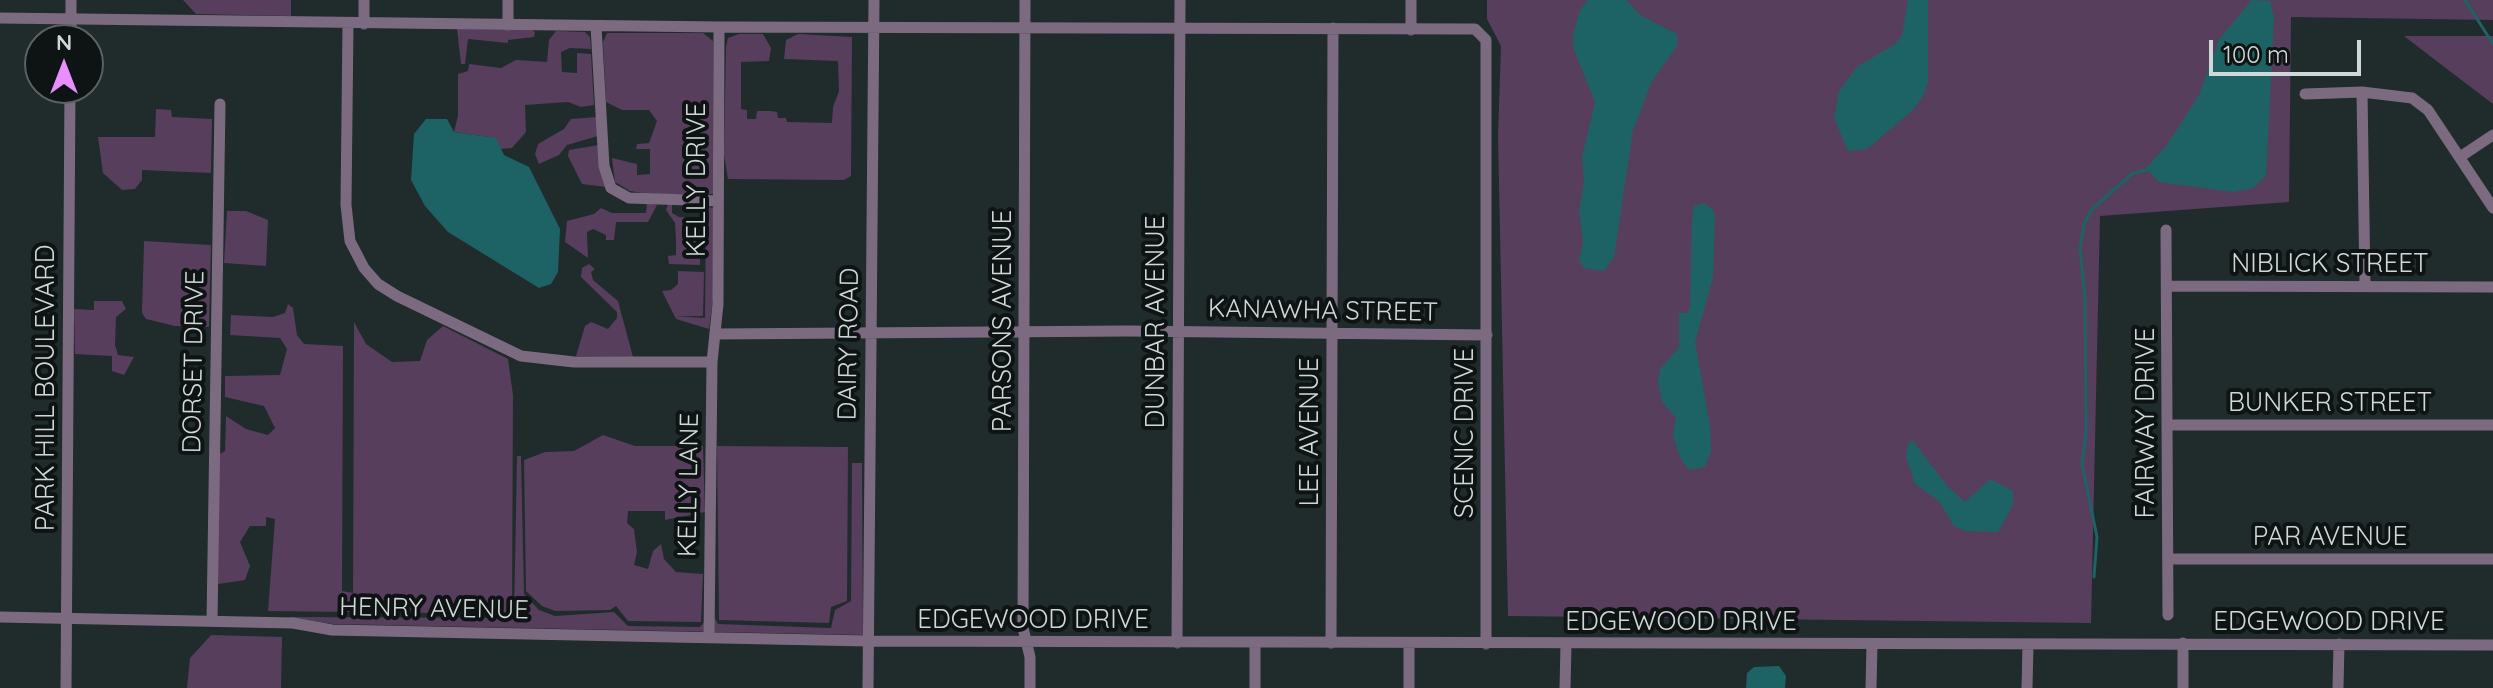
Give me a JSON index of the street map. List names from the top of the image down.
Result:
{
  "streets": {
    "street": [
      "KELLY DRIVE",
      "NIBLICK STREET",
      "KANAWHA STREET",
      "PARSONS AVENUE",
      "DUNBAR AVENUE",
      "DAIRY ROAD",
      "DORSET DRIVE",
      "PARK HILL BOULEVARD",
      "BUNKER STREET",
      "FAIRWAY DRIVE",
      "LEE AVENUE",
      "SCENIC DRIVE",
      "KELLY LANE",
      "PAR AVENUE",
      "HENRY AVENUE",
      "EDGEWOOD DRIVE"
    ]
  },
  "crossings": [
    ["KELLY DRIVE", "KANAWHA STREET"],
    ["KELLY DRIVE", "KELLY LANE"],
    ["NIBLICK STREET", "FAIRWAY DRIVE"],
    ["KANAWHA STREET", "PARSONS AVENUE"],
    ["KANAWHA STREET", "DUNBAR AVENUE"],
    ["KANAWHA STREET", "DAIRY ROAD"],
    ["KANAWHA STREET", "LEE AVENUE"],
    ["KANAWHA STREET", "SCENIC DRIVE"],
    ["KANAWHA STREET", "KELLY LANE"],
    ["PARSONS AVENUE", "EDGEWOOD DRIVE"],
    ["DUNBAR AVENUE", "EDGEWOOD DRIVE"],
    ["DAIRY ROAD", "HENRY AVENUE"],
    ["DAIRY ROAD", "EDGEWOOD DRIVE"],
    ["DORSET DRIVE", "HENRY AVENUE"],
    ["PARK HILL BOULEVARD", "HENRY AVENUE"],
    ["BUNKER STREET", "FAIRWAY DRIVE"],
    ["FAIRWAY DRIVE", "PAR AVENUE"],
    ["LEE AVENUE", "EDGEWOOD DRIVE"],
    ["SCENIC DRIVE", "EDGEWOOD DRIVE"],
    ["KELLY LANE", "HENRY AVENUE"],
    ["HENRY AVENUE", "EDGEWOOD DRIVE"]
  ],
  "scale_bar": "100 m",
  "north": "top"
}
